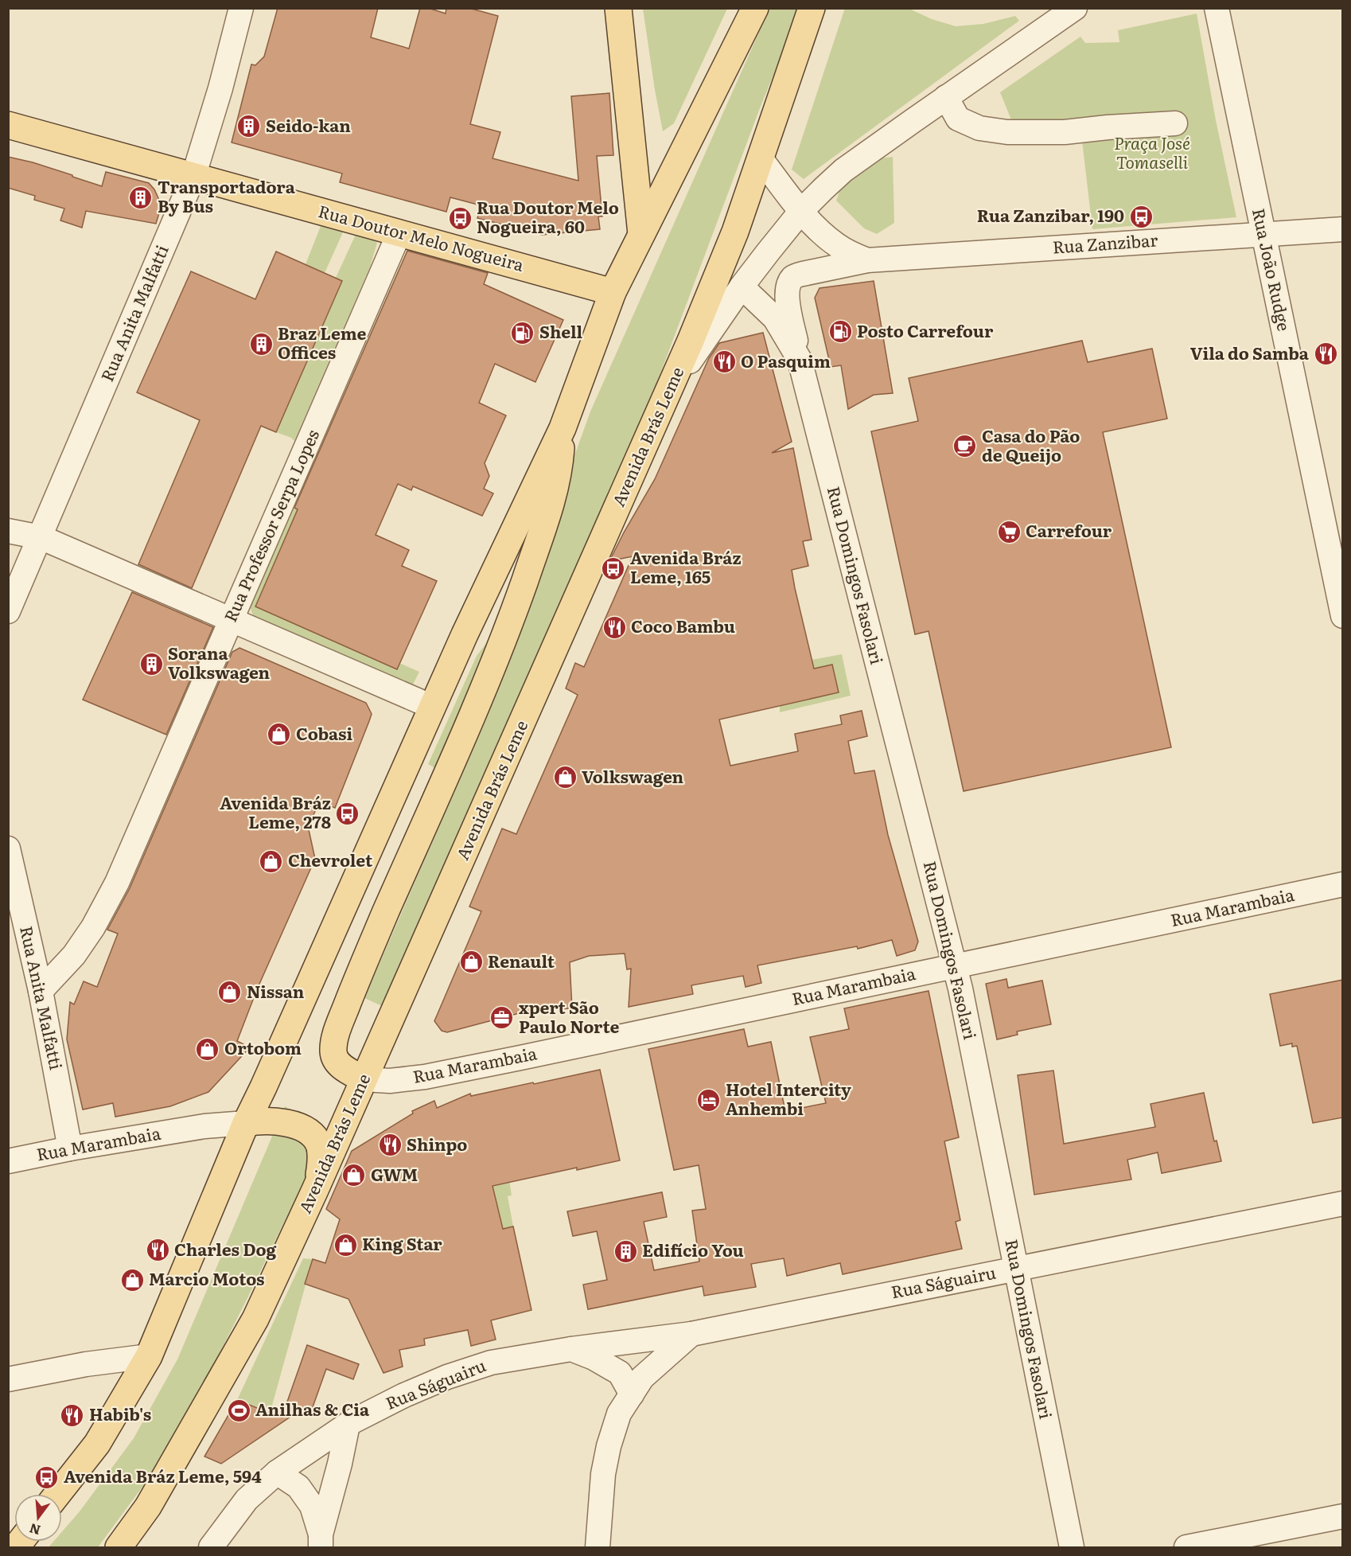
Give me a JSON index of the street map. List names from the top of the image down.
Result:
{
  "streets": {
    "main road": ["Rua Doutor Melo Nogueira", "Avenida Brás Leme"],
    "street": [
      "Rua Zanzibar",
      "Rua João Rudge",
      "Rua Anita Malfatti",
      "Rua Professor Serpa Lopes",
      "Rua Domingos Fasolari",
      "Rua Marambaia",
      "Rua Ságuairu"
    ]
  },
  "crossings": [
    ["Rua Doutor Melo Nogueira", "Rua Anita Malfatti"],
    ["Rua Doutor Melo Nogueira", "Rua Professor Serpa Lopes"],
    ["Rua Zanzibar", "Rua João Rudge"],
    ["Rua Zanzibar", "Avenida Brás Leme"],
    ["Rua Zanzibar", "Rua Domingos Fasolari"],
    ["Rua Anita Malfatti", "Rua Professor Serpa Lopes"],
    ["Rua Anita Malfatti", "Rua Marambaia"],
    ["Avenida Brás Leme", "Rua Marambaia"],
    ["Rua Domingos Fasolari", "Rua Marambaia"],
    ["Rua Domingos Fasolari", "Rua Ságuairu"]
  ],
  "parks": ["Praça José Tomaselli"],
  "places": {
    "building": [
      "Seido-kan",
      "Transportadora By Bus",
      "Braz Leme Offices",
      "Sorana Volkswagen",
      "Edifício You"
    ],
    "bus stop": [
      "Rua Zanzibar, 190",
      "Rua Doutor Melo Nogueira, 60",
      "Avenida Bráz Leme, 165",
      "Avenida Bráz Leme, 278",
      "Avenida Bráz Leme, 594"
    ],
    "fuel station": ["Posto Carrefour", "Shell"],
    "restaurant": [
      "Vila do Samba",
      "O Pasquim",
      "Coco Bambu",
      "Shinpo",
      "Charles Dog",
      "Habib's"
    ],
    "cafe": ["Casa do Pão de Queijo"],
    "supermarket": ["Carrefour"],
    "shop": [
      "Cobasi",
      "Volkswagen",
      "Chevrolet",
      "Renault",
      "Nissan",
      "Ortobom",
      "GWM",
      "King Star",
      "Marcio Motos"
    ],
    "office": ["xpert São Paulo Norte"],
    "hotel": ["Hotel Intercity Anhembi"],
    "sports": ["Anilhas & Cia"]
  },
  "north": "bottom"
}
